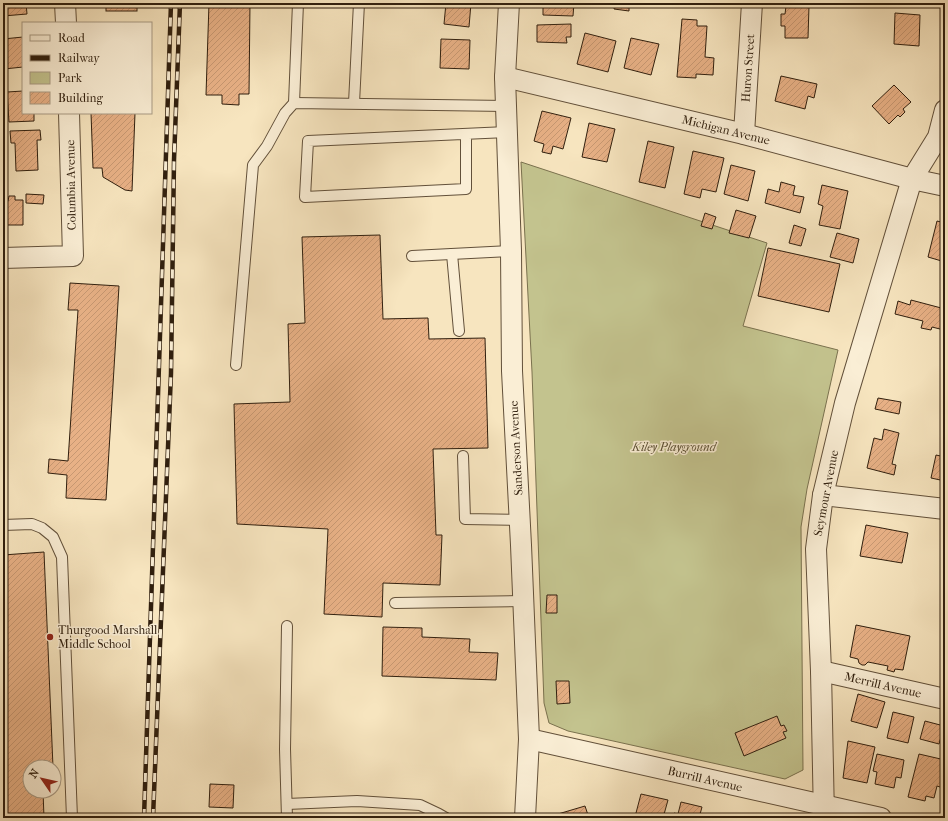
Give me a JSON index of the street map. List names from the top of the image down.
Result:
{
  "streets": {
    "street": [
      "Huron Street",
      "Michigan Avenue",
      "Columbia Avenue",
      "Sanderson Avenue",
      "Seymour Avenue",
      "Merrill Avenue",
      "Burrill Avenue"
    ]
  },
  "crossings": [
    ["Huron Street", "Michigan Avenue"],
    ["Michigan Avenue", "Sanderson Avenue"],
    ["Michigan Avenue", "Seymour Avenue"],
    ["Sanderson Avenue", "Burrill Avenue"],
    ["Seymour Avenue", "Merrill Avenue"],
    ["Seymour Avenue", "Burrill Avenue"]
  ],
  "parks": ["Kiley Playground"],
  "places": ["Thurgood Marshall Middle School"],
  "legend": [
    "Road",
    "Railway",
    "Park",
    "Building"
  ],
  "north": "top left"
}
